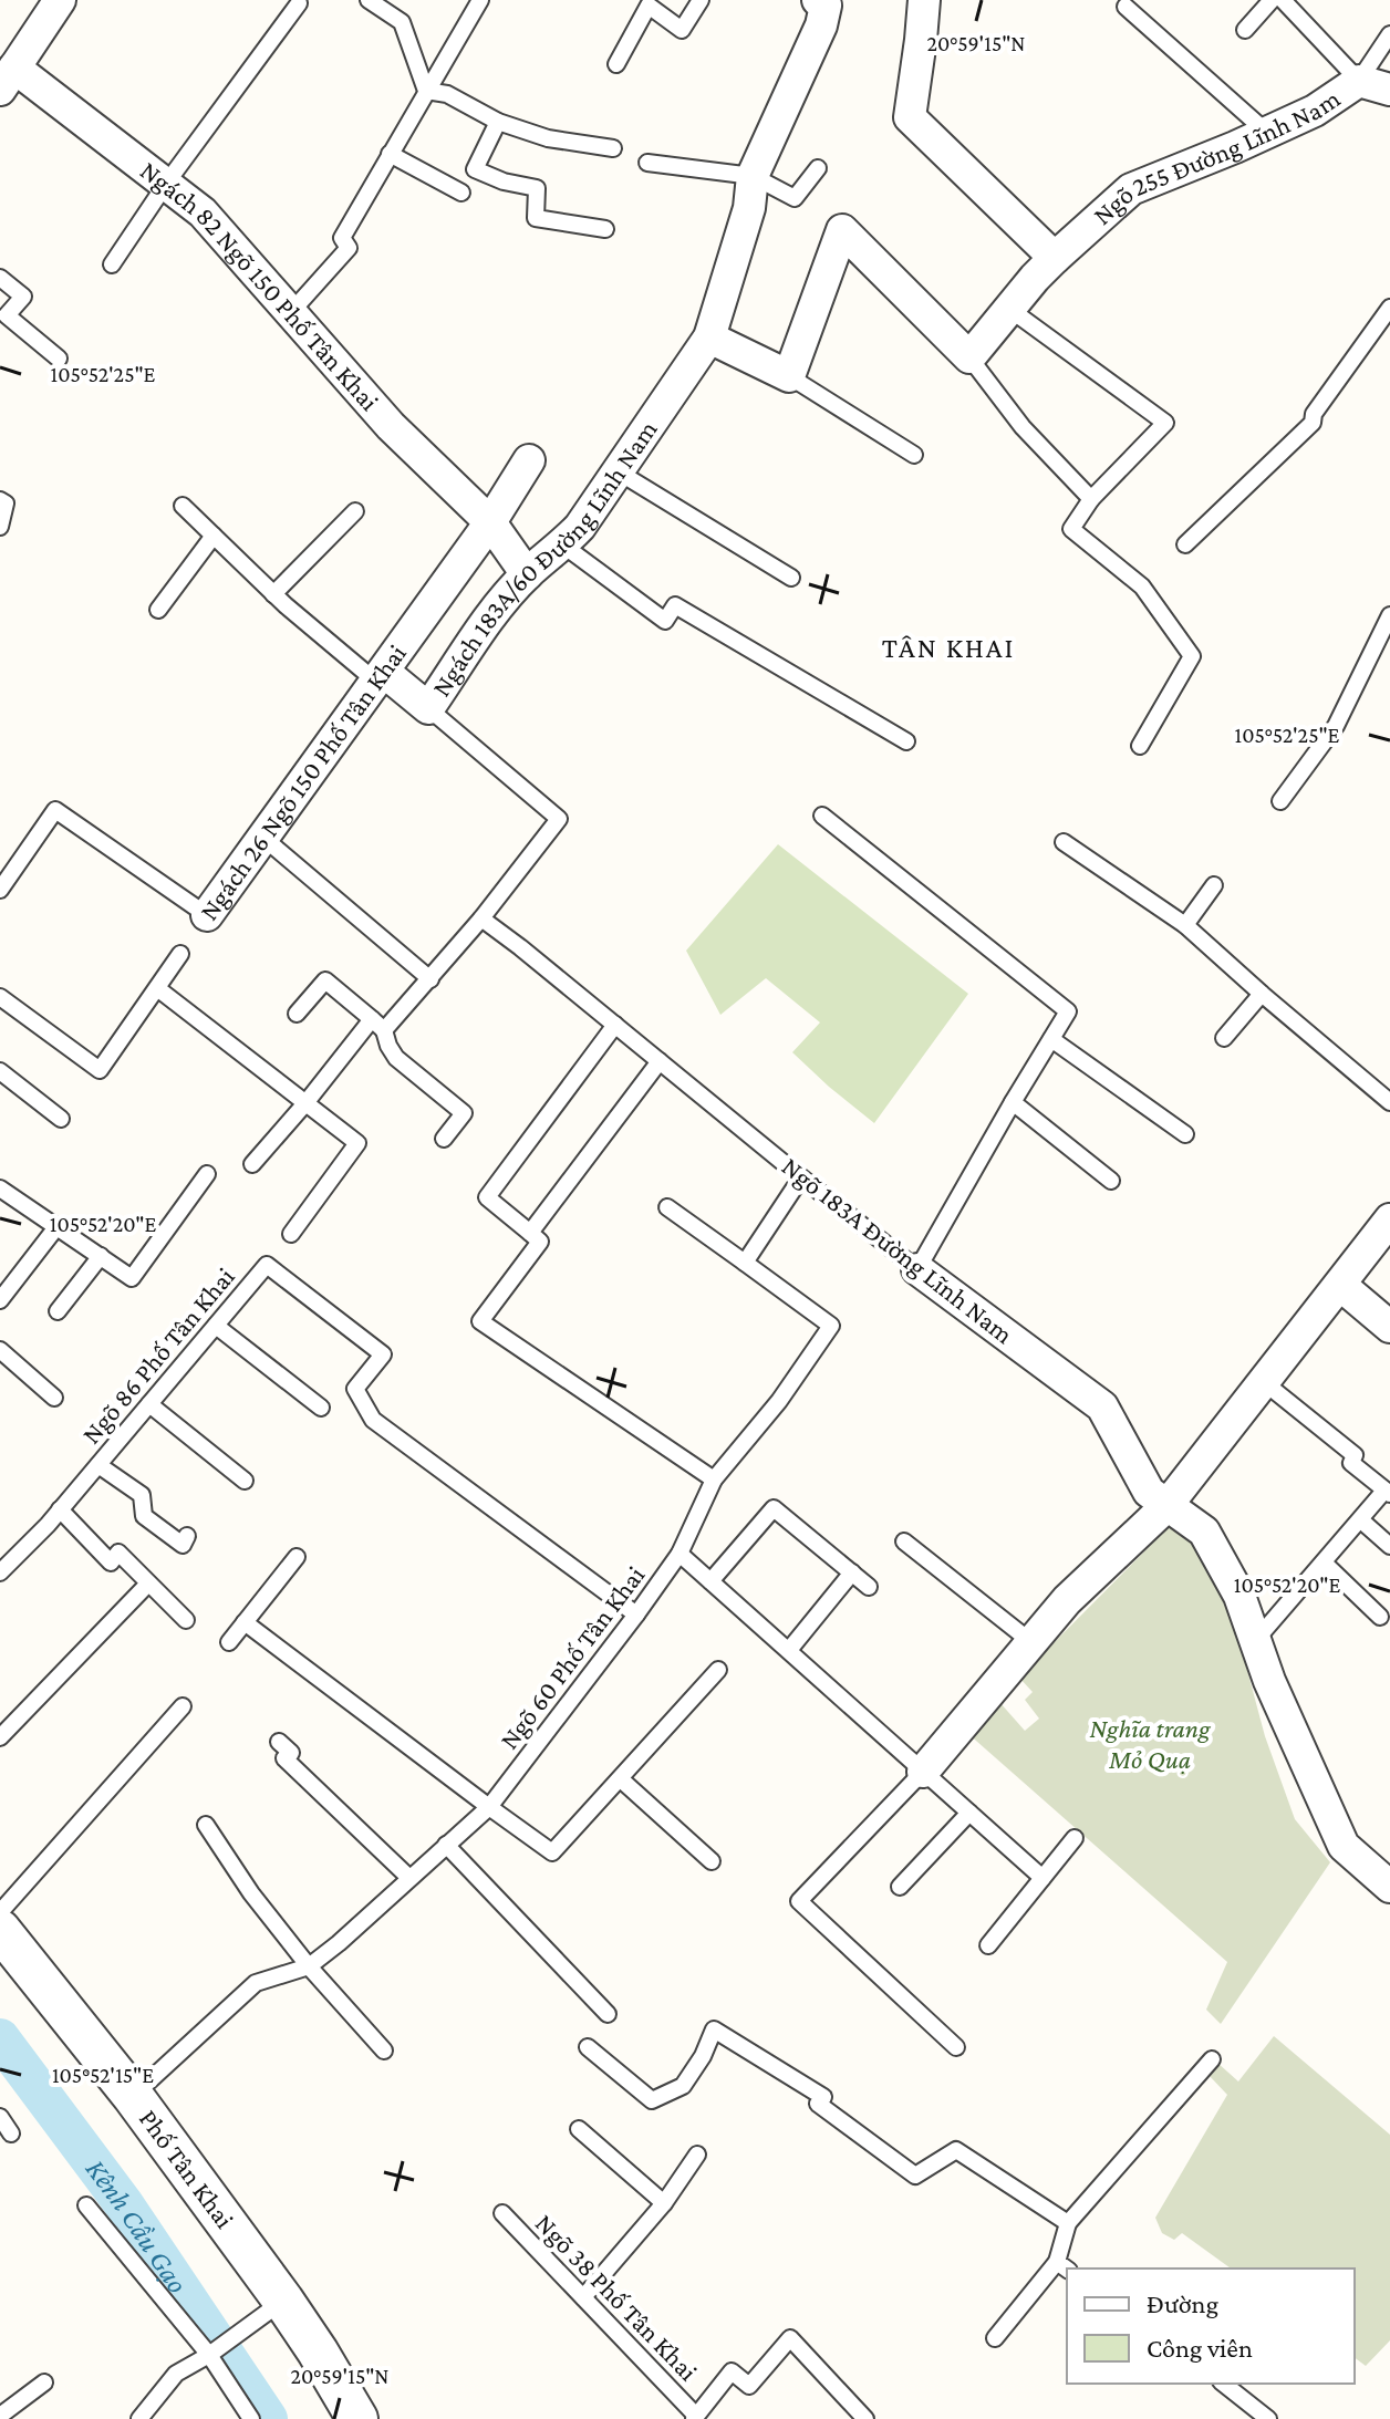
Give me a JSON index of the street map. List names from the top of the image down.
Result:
{
  "streets": {
    "street": [
      "Ngõ 255 Đường Lĩnh Nam",
      "Ngách 82 Ngõ 150 Phố Tân Khai",
      "Ngách 183A/60 Đường Lĩnh Nam",
      "Ngách 26 Ngõ 150 Phố Tân Khai",
      "Ngõ 183A Đường Lĩnh Nam",
      "Phố Tân Khai"
    ],
    "lane": ["Ngõ 86 Phố Tân Khai", "Ngõ 60 Phố Tân Khai", "Ngõ 38 Phố Tân Khai"]
  },
  "crossings": [
    ["Ngách 82 Ngõ 150 Phố Tân Khai", "Ngách 183A/60 Đường Lĩnh Nam"],
    ["Ngách 82 Ngõ 150 Phố Tân Khai", "Ngách 26 Ngõ 150 Phố Tân Khai"],
    ["Ngách 183A/60 Đường Lĩnh Nam", "Ngõ 183A Đường Lĩnh Nam"],
    ["Ngõ 86 Phố Tân Khai", "Ngõ 60 Phố Tân Khai"],
    ["Ngõ 60 Phố Tân Khai", "Phố Tân Khai"]
  ],
  "districts": ["TÂN KHAI"],
  "water": ["Kênh Cầu Gạo"],
  "parks": ["Nghĩa trang Mỏ Quạ"],
  "legend": ["Đường", "Công viên"],
  "coordinates": [
    "20°59'15\"N",
    "105°52'25\"E",
    "105°52'20\"E",
    "105°52'15\"E"
  ]
}
